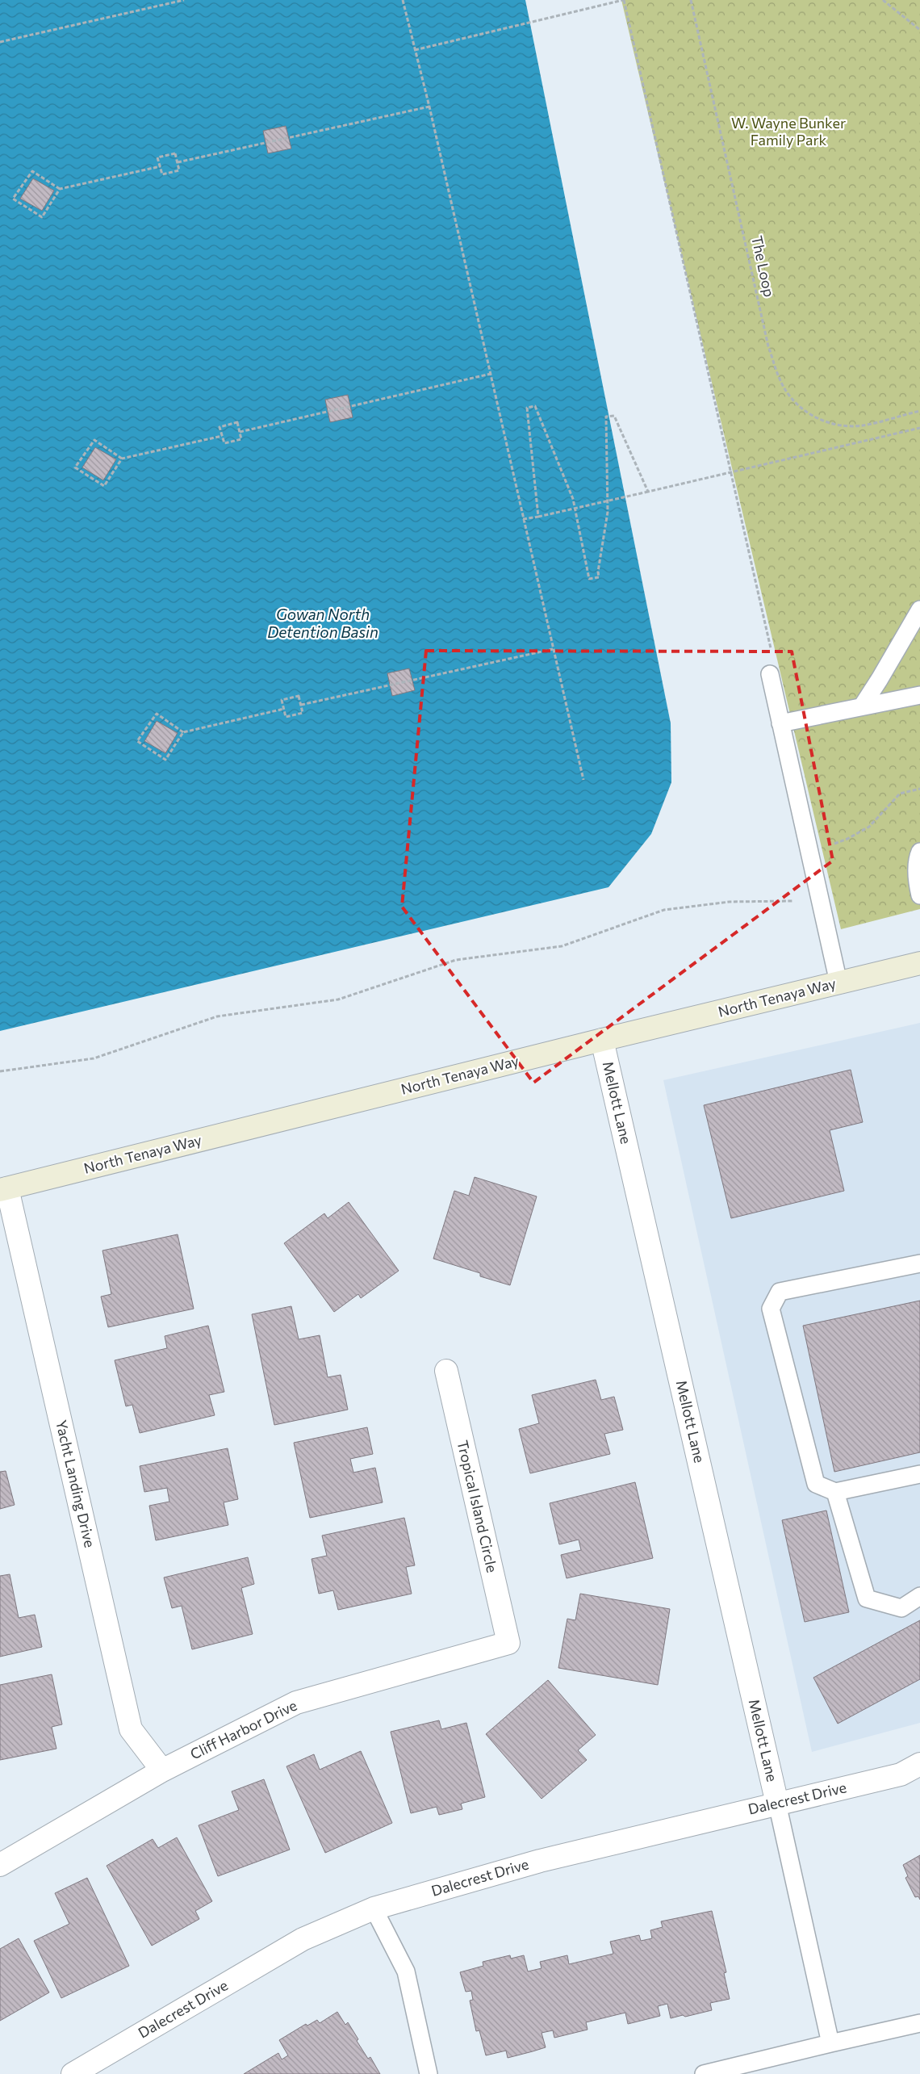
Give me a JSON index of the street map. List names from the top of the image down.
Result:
{
  "streets": {
    "main road": ["North Tenaya Way"],
    "street": [
      "Mellott Lane",
      "Yacht Landing Drive",
      "Tropical Island Circle",
      "Cliff Harbor Drive",
      "Dalecrest Drive"
    ],
    "path": ["The Loop"]
  },
  "crossings": [
    ["North Tenaya Way", "Mellott Lane"],
    ["North Tenaya Way", "Yacht Landing Drive"],
    ["Mellott Lane", "Dalecrest Drive"],
    ["Yacht Landing Drive", "Cliff Harbor Drive"],
    ["Tropical Island Circle", "Cliff Harbor Drive"]
  ],
  "water": ["Gowan North Detention Basin"],
  "parks": ["W. Wayne Bunker Family Park"]
}
